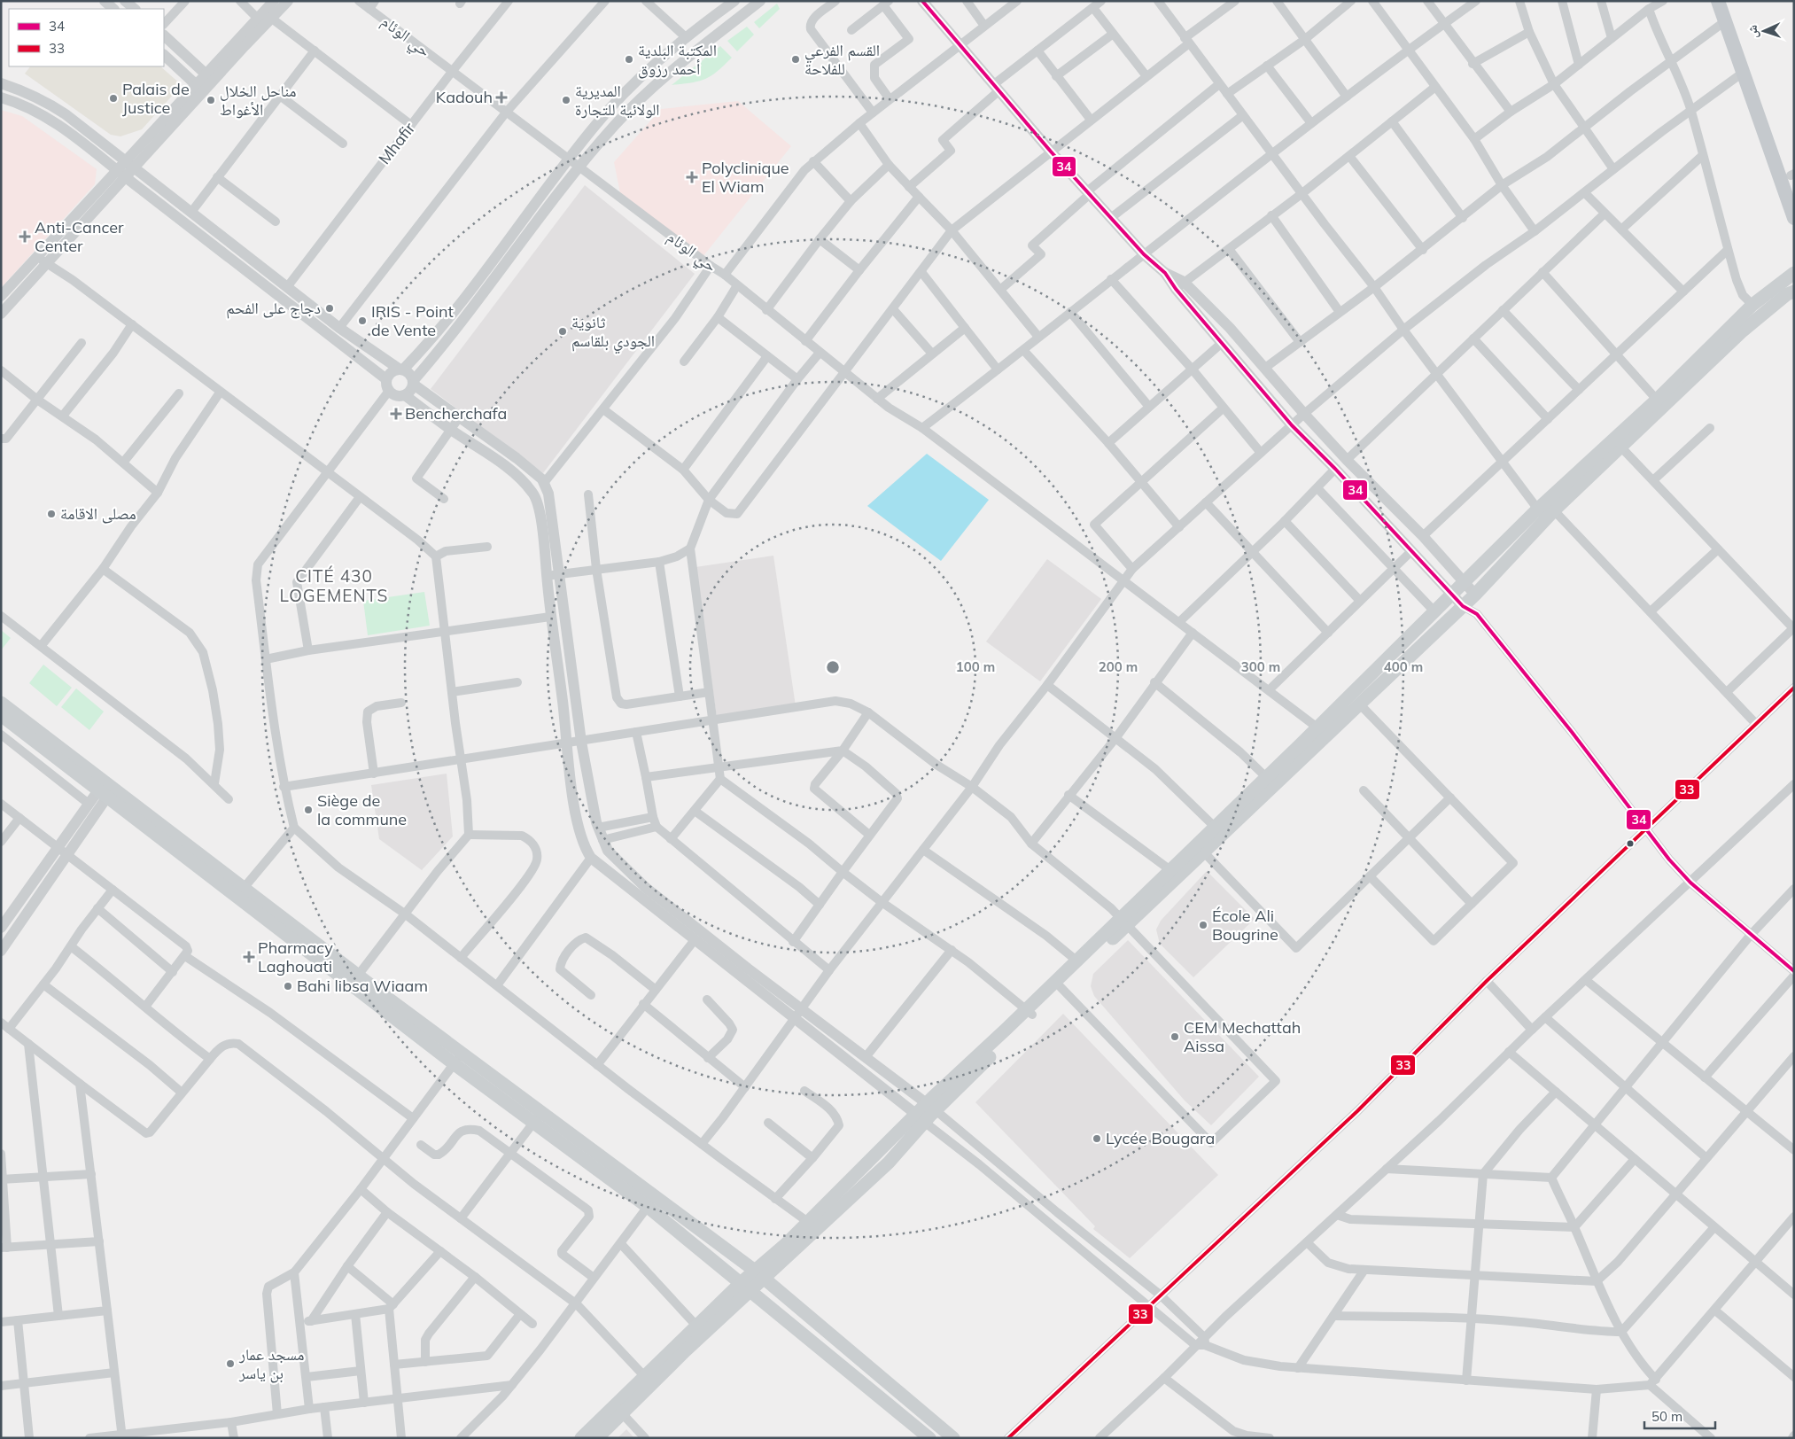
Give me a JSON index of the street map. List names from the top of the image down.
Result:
{
  "streets": {
    "street": ["حي الوئام", "Mhafir"]
  },
  "crossings": [
    ["حي الوئام", "Mhafir"]
  ],
  "districts": ["CITÉ 430 LOGEMENTS"],
  "places": {
    "other": [
      "المكتبة البلدية أحمد رزوق",
      "القسم الفرعي للفلاحة",
      "Palais de Justice",
      "مناحل الخلال الأغواط",
      "المديرية الولائية للتجارة",
      "دجاج على الفحم",
      "IRIS - Point de Vente",
      "ثانوية الجودي بلقاسم",
      "مصلى الاقامة",
      "Siège de la commune",
      "École Ali Bougrine",
      "Bahi libsa Wiaam",
      "CEM Mechattah Aissa",
      "Lycée Bougara",
      "مسجد عمار بن ياسر"
    ],
    "health": [
      "Kadouh",
      "Polyclinique El Wiam",
      "Anti-Cancer Center",
      "Bencherchafa",
      "Pharmacy Laghouati"
    ]
  },
  "lines": ["transit line 34", "transit line 33"],
  "legend": ["34", "33"],
  "scale_bar": "50 m",
  "north": "left",
  "rings": [
    "100 m",
    "200 m",
    "300 m",
    "400 m"
  ]
}
